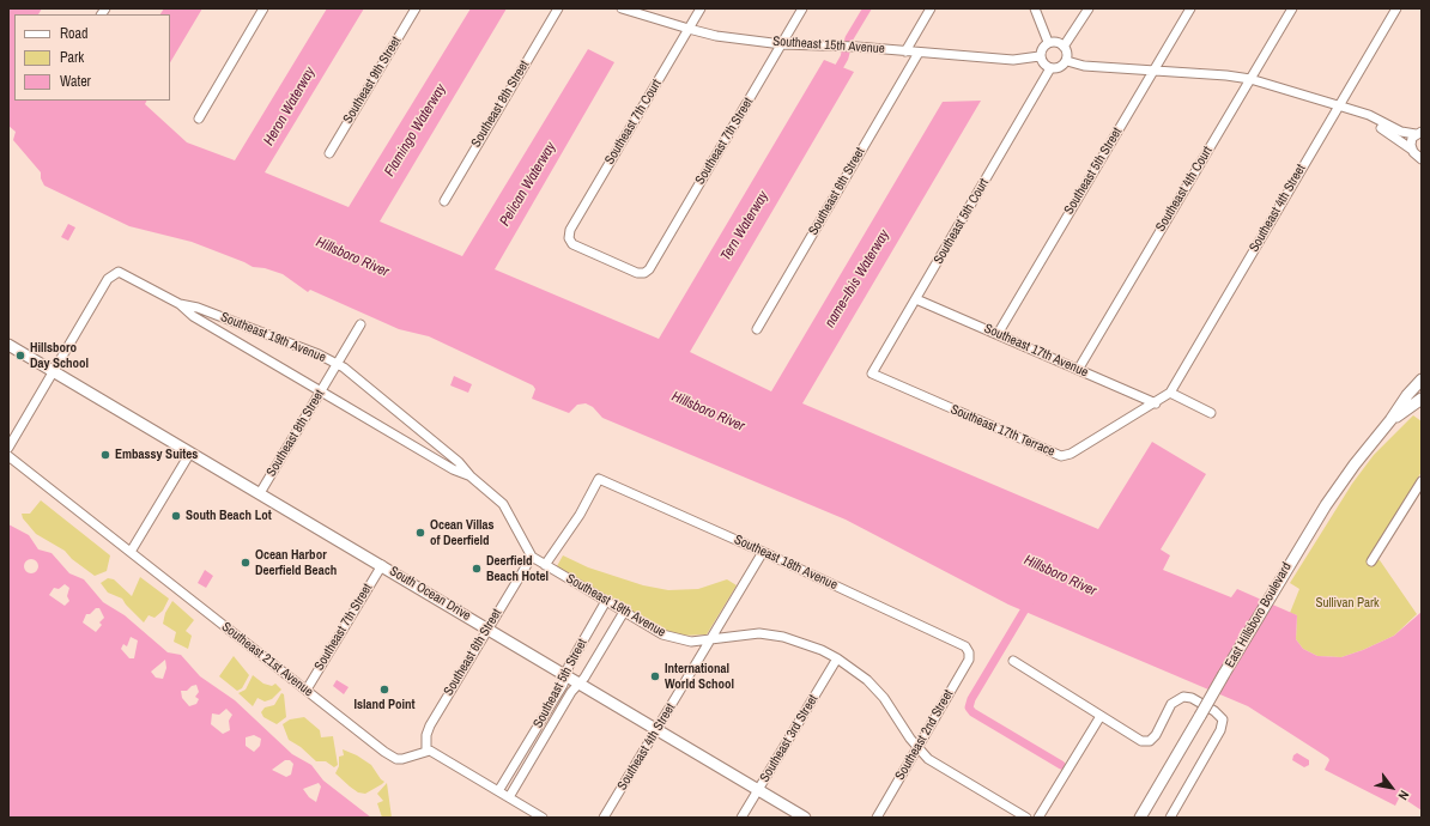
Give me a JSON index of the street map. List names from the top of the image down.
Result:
{
  "streets": {
    "main road": ["South Ocean Drive", "East Hillsboro Boulevard"],
    "street": [
      "Southeast 15th Avenue",
      "Southeast 9th Street",
      "Southeast 8th Street",
      "Southeast 7th Court",
      "Southeast 7th Street",
      "Southeast 5th Street",
      "Southeast 4th Court",
      "Southeast 6th Street",
      "Southeast 4th Street",
      "Southeast 5th Court",
      "Southeast 19th Avenue",
      "Southeast 17th Avenue",
      "Southeast 17th Terrace",
      "Southeast 18th Avenue",
      "Southeast 21st Avenue",
      "Southeast 2nd Street",
      "Southeast 3rd Street"
    ]
  },
  "crossings": [
    ["Southeast 15th Avenue", "Southeast 7th Court"],
    ["Southeast 15th Avenue", "Southeast 7th Street"],
    ["Southeast 15th Avenue", "Southeast 6th Street"],
    ["Southeast 15th Avenue", "Southeast 5th Court"],
    ["Southeast 8th Street", "Southeast 19th Avenue"],
    ["Southeast 8th Street", "South Ocean Drive"],
    ["Southeast 7th Court", "Southeast 7th Street"],
    ["Southeast 7th Street", "South Ocean Drive"],
    ["Southeast 7th Street", "Southeast 21st Avenue"],
    ["Southeast 5th Street", "Southeast 19th Avenue"],
    ["Southeast 5th Street", "Southeast 17th Avenue"],
    ["Southeast 5th Street", "South Ocean Drive"],
    ["Southeast 4th Court", "Southeast 17th Avenue"],
    ["Southeast 6th Street", "Southeast 19th Avenue"],
    ["Southeast 6th Street", "South Ocean Drive"],
    ["Southeast 6th Street", "Southeast 21st Avenue"],
    ["Southeast 4th Street", "Southeast 19th Avenue"],
    ["Southeast 4th Street", "Southeast 17th Avenue"],
    ["Southeast 4th Street", "Southeast 17th Terrace"],
    ["Southeast 4th Street", "Southeast 18th Avenue"],
    ["Southeast 4th Street", "South Ocean Drive"],
    ["Southeast 5th Court", "Southeast 17th Avenue"],
    ["Southeast 5th Court", "Southeast 17th Terrace"],
    ["Southeast 19th Avenue", "Southeast 18th Avenue"],
    ["Southeast 19th Avenue", "South Ocean Drive"],
    ["Southeast 19th Avenue", "Southeast 2nd Street"],
    ["Southeast 19th Avenue", "Southeast 3rd Street"],
    ["Southeast 17th Avenue", "Southeast 17th Terrace"],
    ["Southeast 18th Avenue", "Southeast 2nd Street"],
    ["South Ocean Drive", "Southeast 3rd Street"]
  ],
  "water": [
    "Heron Waterway",
    "Flamingo Waterway",
    "Pelican Waterway",
    "Tern Waterway",
    "Hillsboro River",
    "name=Ibis Waterway"
  ],
  "parks": ["Sullivan Park"],
  "places": [
    "Hillsboro Day School",
    "Embassy Suites",
    "South Beach Lot",
    "Ocean Villas of Deerfield",
    "Ocean Harbor Deerfield Beach",
    "Deerfield Beach Hotel",
    "International World School",
    "Island Point"
  ],
  "legend": ["Road", "Park", "Water"],
  "north": "bottom right"
}
